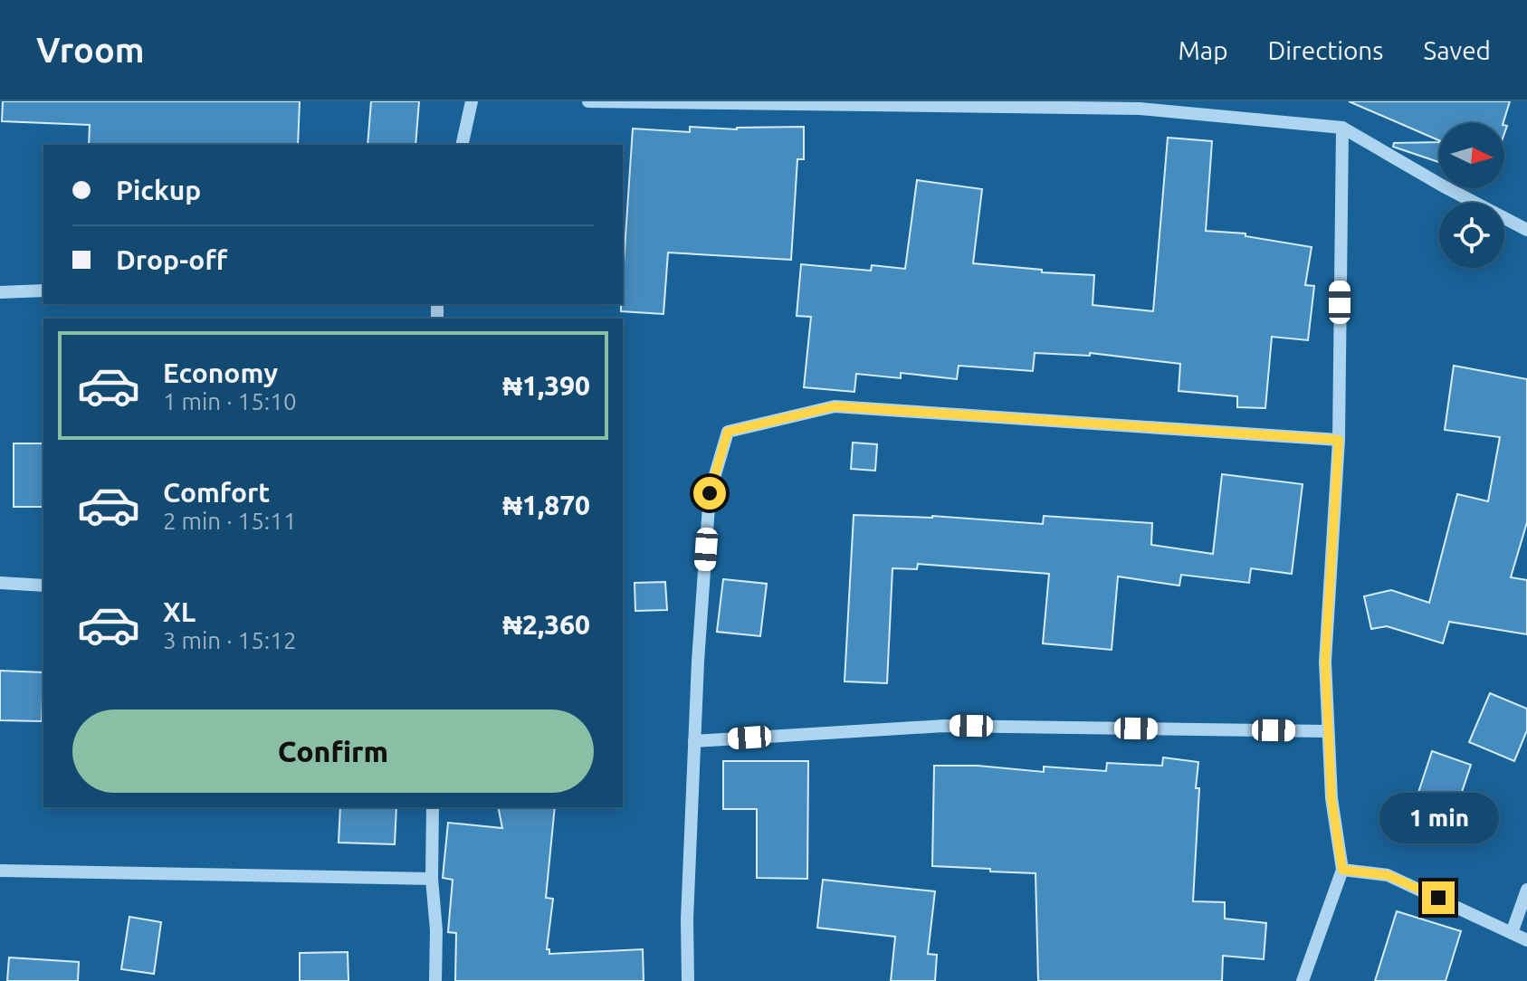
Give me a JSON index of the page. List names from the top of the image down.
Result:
{
  "north": "right",
  "page": {
    "header": "Vroom",
    "nav": ["Map", "Directions", "Saved"],
    "banner": ["Pickup", "Drop-off"],
    "list": [
      {
        "name": "Economy",
        "note": "1 min · 15:10",
        "value": "₦1,390"
      },
      {
        "name": "Comfort",
        "note": "2 min · 15:11",
        "value": "₦1,870"
      },
      {
        "name": "XL",
        "note": "3 min · 15:12",
        "value": "₦2,360"
      }
    ],
    "buttons": "Confirm",
    "bubble": "1 min"
  }
}
